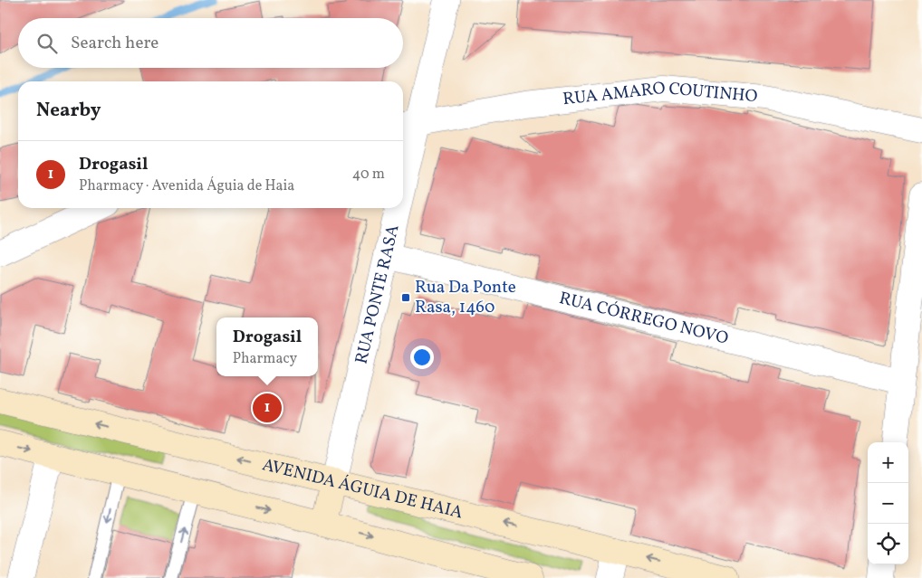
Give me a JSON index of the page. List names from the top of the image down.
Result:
{
  "streets": {
    "main road": ["AVENIDA ÁGUIA DE HAIA"],
    "street": ["RUA AMARO COUTINHO", "RUA PONTE RASA", "RUA CÓRREGO NOVO"]
  },
  "crossings": [
    ["RUA AMARO COUTINHO", "RUA PONTE RASA"],
    ["RUA PONTE RASA", "RUA CÓRREGO NOVO"],
    ["RUA PONTE RASA", "AVENIDA ÁGUIA DE HAIA"]
  ],
  "places": {
    "transit": ["Rua Da Ponte Rasa, 1460"]
  },
  "page": {
    "search": "Search here",
    "heading": "Nearby",
    "list": [
      {
        "mark": "1",
        "name": "Drogasil",
        "note": "Pharmacy · Avenida Águia de Haia",
        "value": "40 m"
      }
    ],
    "popup": ["Drogasil", "Pharmacy"],
    "pins": "1",
    "map_buttons": ["+", "−"]
  }
}
